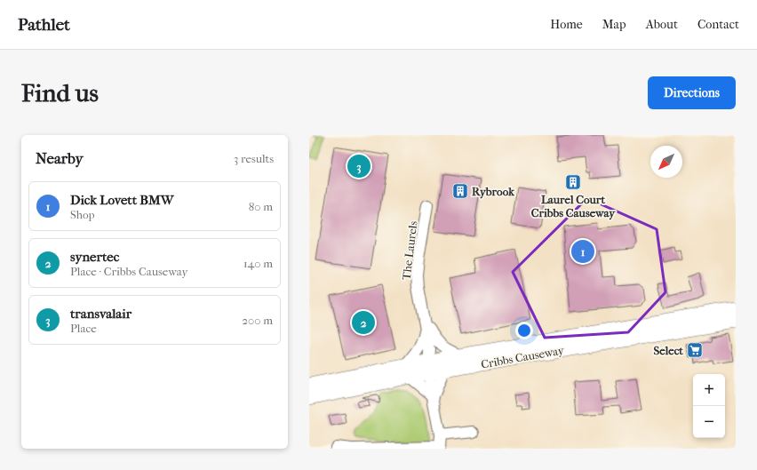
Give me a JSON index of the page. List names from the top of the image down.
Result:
{
  "streets": {
    "main road": ["Cribbs Causeway"],
    "street": ["The Laurels"]
  },
  "crossings": [
    ["The Laurels", "Cribbs Causeway"]
  ],
  "places": {
    "building": ["Laurel Court Cribbs Causeway", "Rybrook"],
    "supermarket": ["Select"]
  },
  "north": "bottom left",
  "page": {
    "header": "Pathlet",
    "nav": [
      "Home",
      "Map",
      "About",
      "Contact"
    ],
    "buttons": "Directions",
    "title": "Find us",
    "heading": ["Nearby", "3 results"],
    "pins": ["3", "1", "2"],
    "list": [
      {
        "mark": "1",
        "name": "Dick Lovett BMW",
        "note": "Shop",
        "value": "80 m"
      },
      {
        "mark": "2",
        "name": "synertec",
        "note": "Place · Cribbs Causeway",
        "value": "140 m"
      },
      {
        "mark": "3",
        "name": "transvalair",
        "note": "Place",
        "value": "200 m"
      }
    ],
    "map_buttons": ["+", "−"]
  }
}
